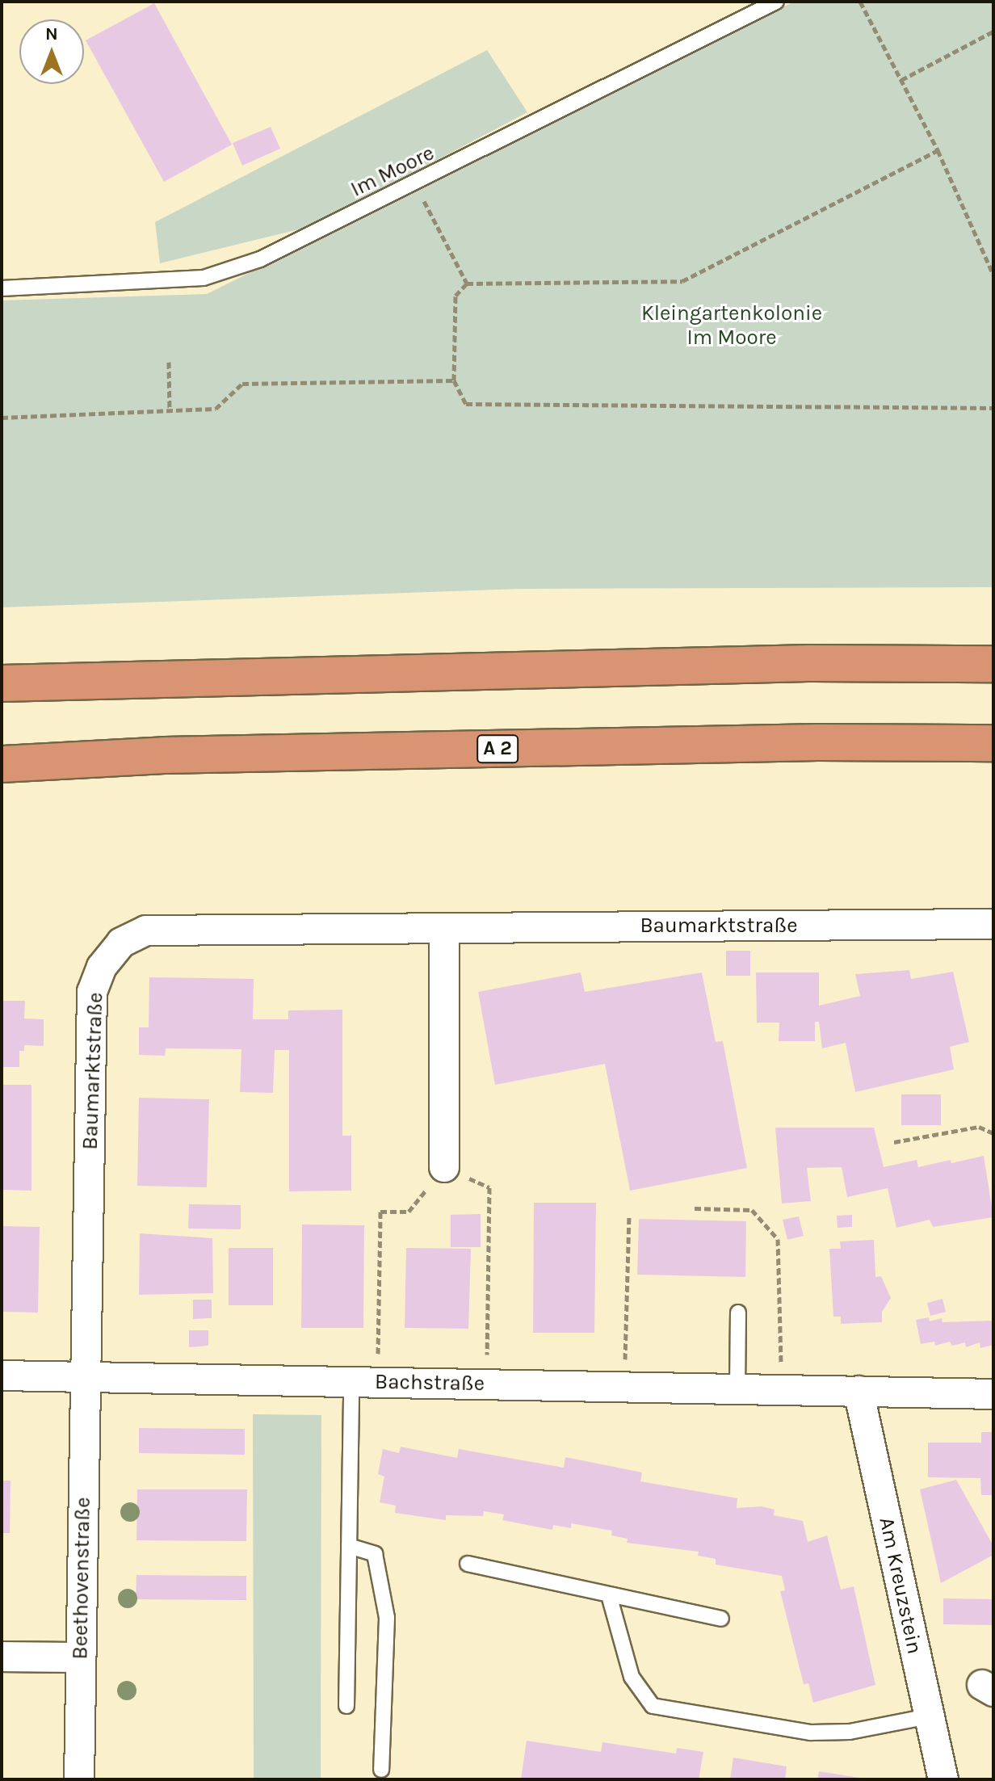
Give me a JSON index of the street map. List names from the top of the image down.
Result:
{
  "streets": {
    "highway": ["A 2"],
    "street": [
      "Baumarktstraße",
      "Bachstraße",
      "Beethovenstraße",
      "Am Kreuzstein"
    ],
    "lane": ["Im Moore"]
  },
  "crossings": [
    ["Baumarktstraße", "Bachstraße"],
    ["Baumarktstraße", "Beethovenstraße"],
    ["Bachstraße", "Beethovenstraße"],
    ["Bachstraße", "Am Kreuzstein"]
  ],
  "parks": ["Kleingartenkolonie Im Moore"],
  "north": "top"
}
